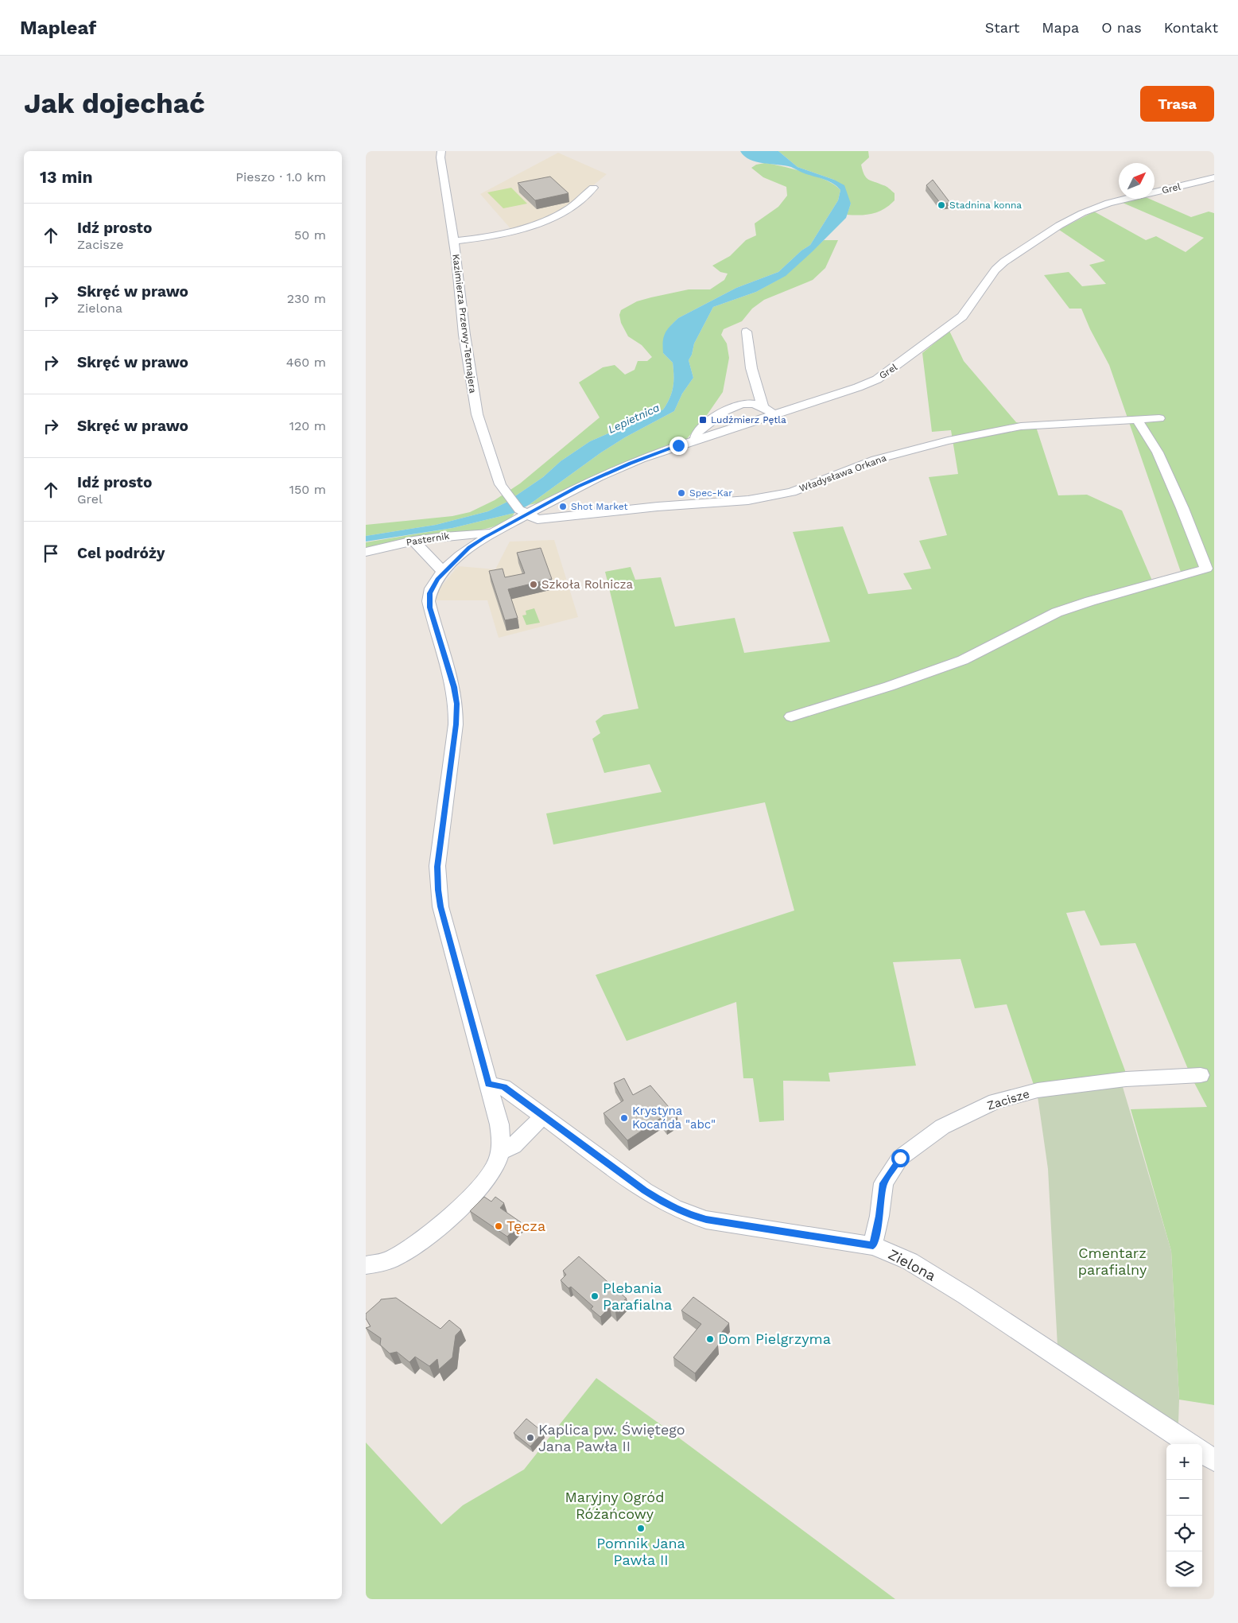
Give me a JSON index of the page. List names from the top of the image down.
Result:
{
  "streets": {
    "street": [
      "Grel",
      "Kazimierza Przerwy-Tetmajera",
      "Władysława Orkana",
      "Pasternik",
      "Zacisze",
      "Zielona"
    ]
  },
  "crossings": [
    ["Grel", "Kazimierza Przerwy-Tetmajera"],
    ["Grel", "Władysława Orkana"],
    ["Kazimierza Przerwy-Tetmajera", "Władysława Orkana"],
    ["Zacisze", "Zielona"]
  ],
  "water": ["Lepietnica"],
  "parks": ["Cmentarz parafialny", "Maryjny Ogród Różańcowy"],
  "places": {
    "other": [
      "Stadnina konna",
      "Spec-Kar",
      "Shot Market",
      "Szkoła Rolnicza",
      "Krystyna Kocańda \"abc\"",
      "Tęcza",
      "Plebania Parafialna",
      "Dom Pielgrzyma",
      "Kaplica pw. Świętego Jana Pawła II",
      "Pomnik Jana Pawła II"
    ],
    "transit": ["Ludźmierz Pętla"]
  },
  "north": "top right",
  "page": {
    "header": "Mapleaf",
    "nav": [
      "Start",
      "Mapa",
      "O nas",
      "Kontakt"
    ],
    "buttons": "Trasa",
    "title": "Jak dojechać",
    "heading": ["13 min", "Pieszo · 1.0 km"],
    "list": [
      ["Idź prosto", "Zacisze", "50 m"],
      ["Skręć w prawo", "Zielona", "230 m"],
      ["Skręć w prawo", "460 m"],
      ["Skręć w prawo", "120 m"],
      ["Idź prosto", "Grel", "150 m"],
      "Cel podróży"
    ],
    "map_buttons": ["+", "−"]
  }
}
